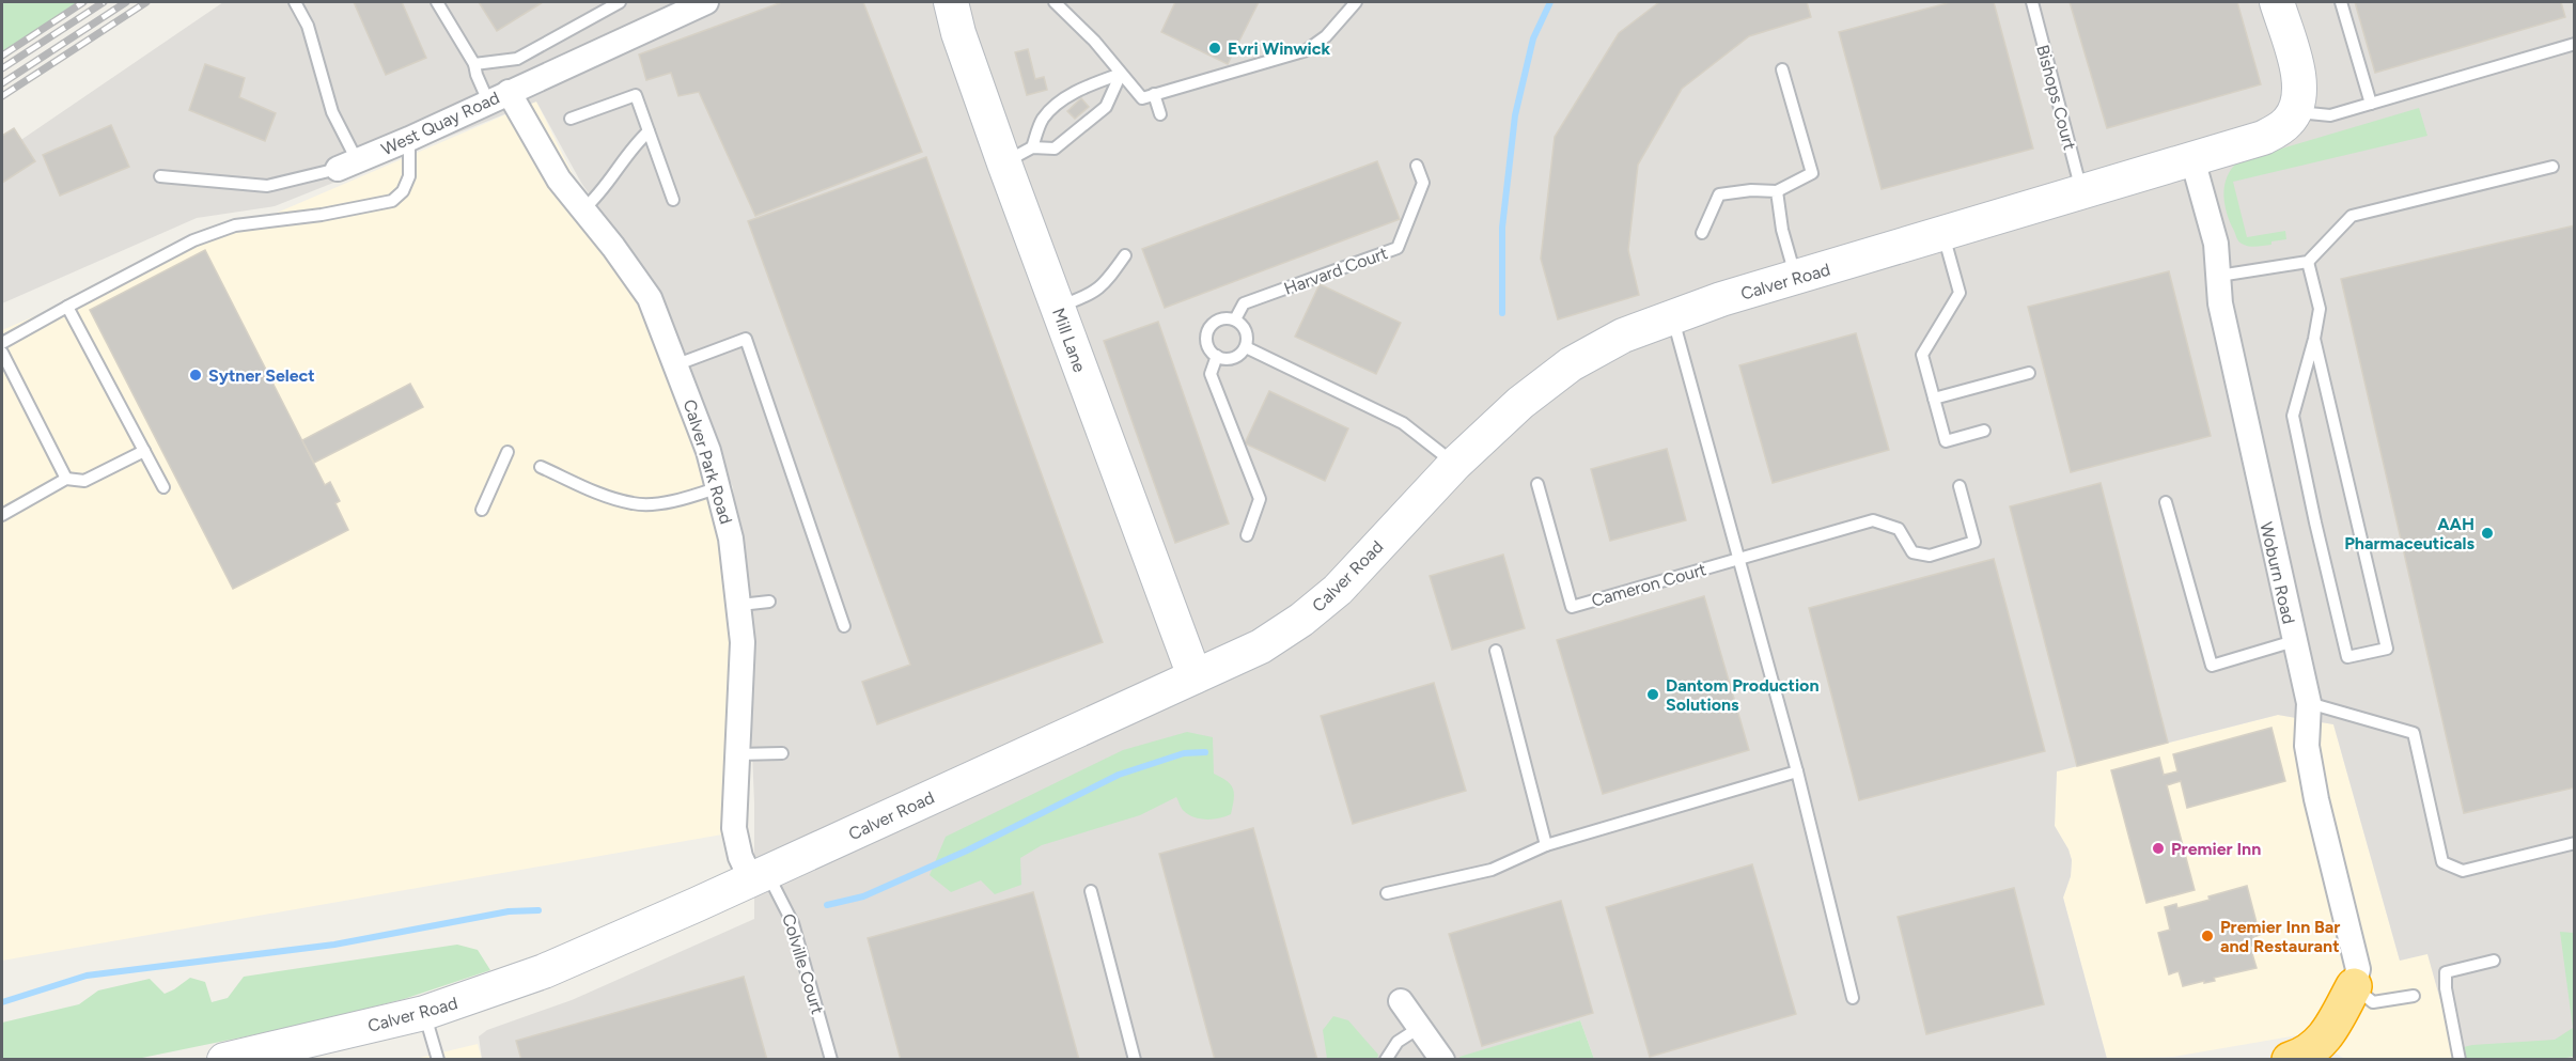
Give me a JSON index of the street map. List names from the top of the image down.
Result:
{
  "streets": {
    "street": [
      "West Quay Road",
      "Calver Road",
      "Mill Lane",
      "Calver Park Road",
      "Woburn Road"
    ],
    "lane": [
      "Bishops Court",
      "Harvard Court",
      "Cameron Court",
      "Colville Court"
    ]
  },
  "crossings": [
    ["Bishops Court", "Calver Road"],
    ["West Quay Road", "Calver Park Road"],
    ["Calver Road", "Mill Lane"],
    ["Calver Road", "Calver Park Road"],
    ["Calver Road", "Woburn Road"],
    ["Calver Road", "Colville Court"],
    ["Calver Park Road", "Colville Court"]
  ],
  "places": [
    "Evri Winwick",
    "Sytner Select",
    "AAH Pharmaceuticals",
    "Dantom Production Solutions",
    "Premier Inn",
    "Premier Inn Bar and Restaurant"
  ]
}
